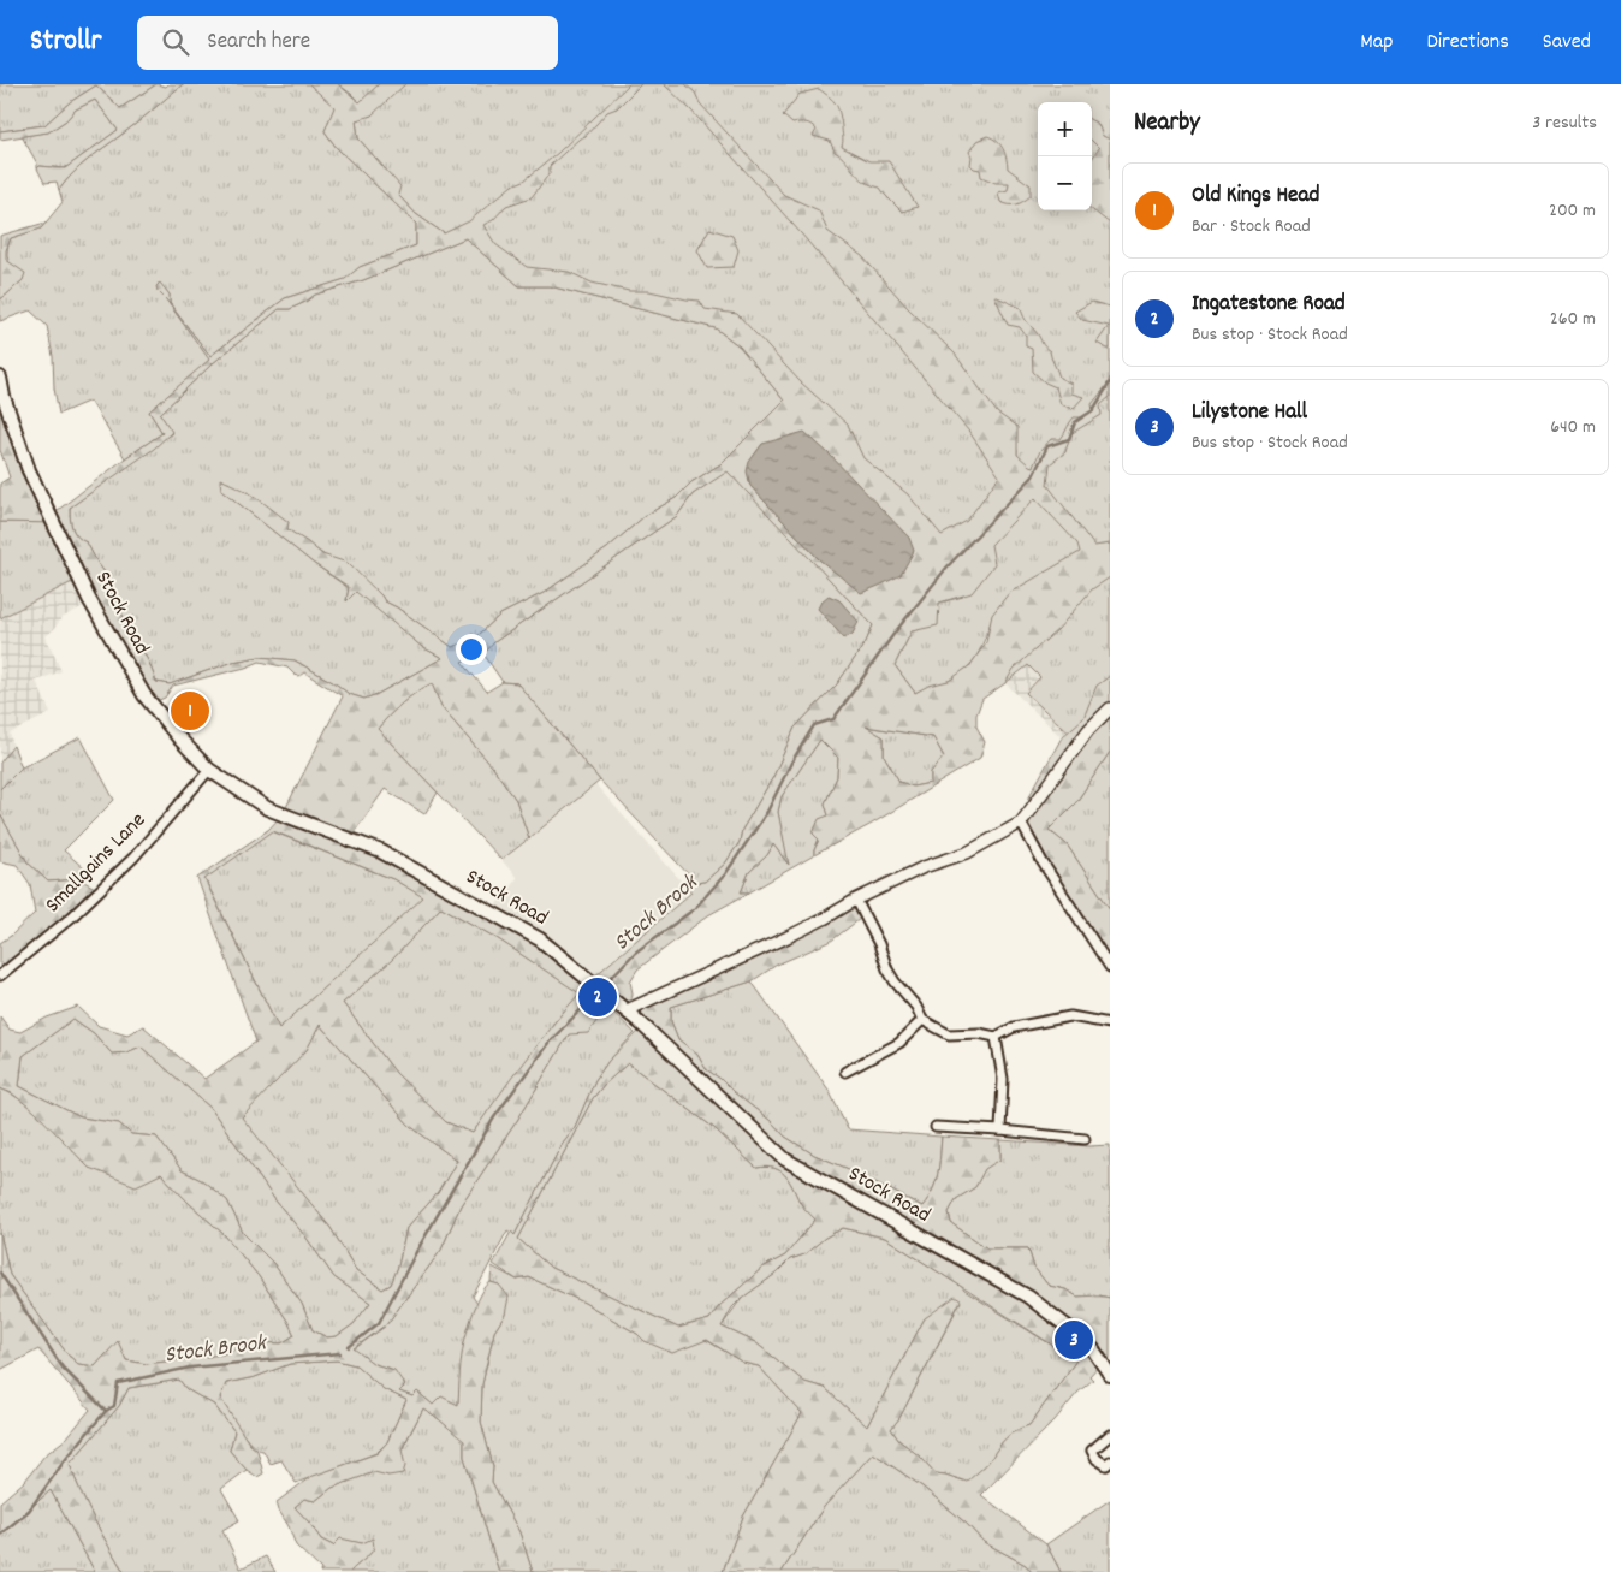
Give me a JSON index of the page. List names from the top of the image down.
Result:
{
  "streets": {
    "main road": ["Stock Road"],
    "street": ["Smallgains Lane"]
  },
  "crossings": [
    ["Stock Road", "Smallgains Lane"]
  ],
  "water": ["Stock Brook"],
  "page": {
    "header": "Strollr",
    "search": "Search here",
    "nav": ["Map", "Directions", "Saved"],
    "heading": ["Nearby", "3 results"],
    "map_buttons": ["+", "−"],
    "list": [
      {
        "mark": "1",
        "name": "Old Kings Head",
        "note": "Bar · Stock Road",
        "value": "200 m"
      },
      {
        "mark": "2",
        "name": "Ingatestone Road",
        "note": "Bus stop · Stock Road",
        "value": "260 m"
      },
      {
        "mark": "3",
        "name": "Lilystone Hall",
        "note": "Bus stop · Stock Road",
        "value": "640 m"
      }
    ],
    "pins": ["1", "2", "3"]
  }
}
